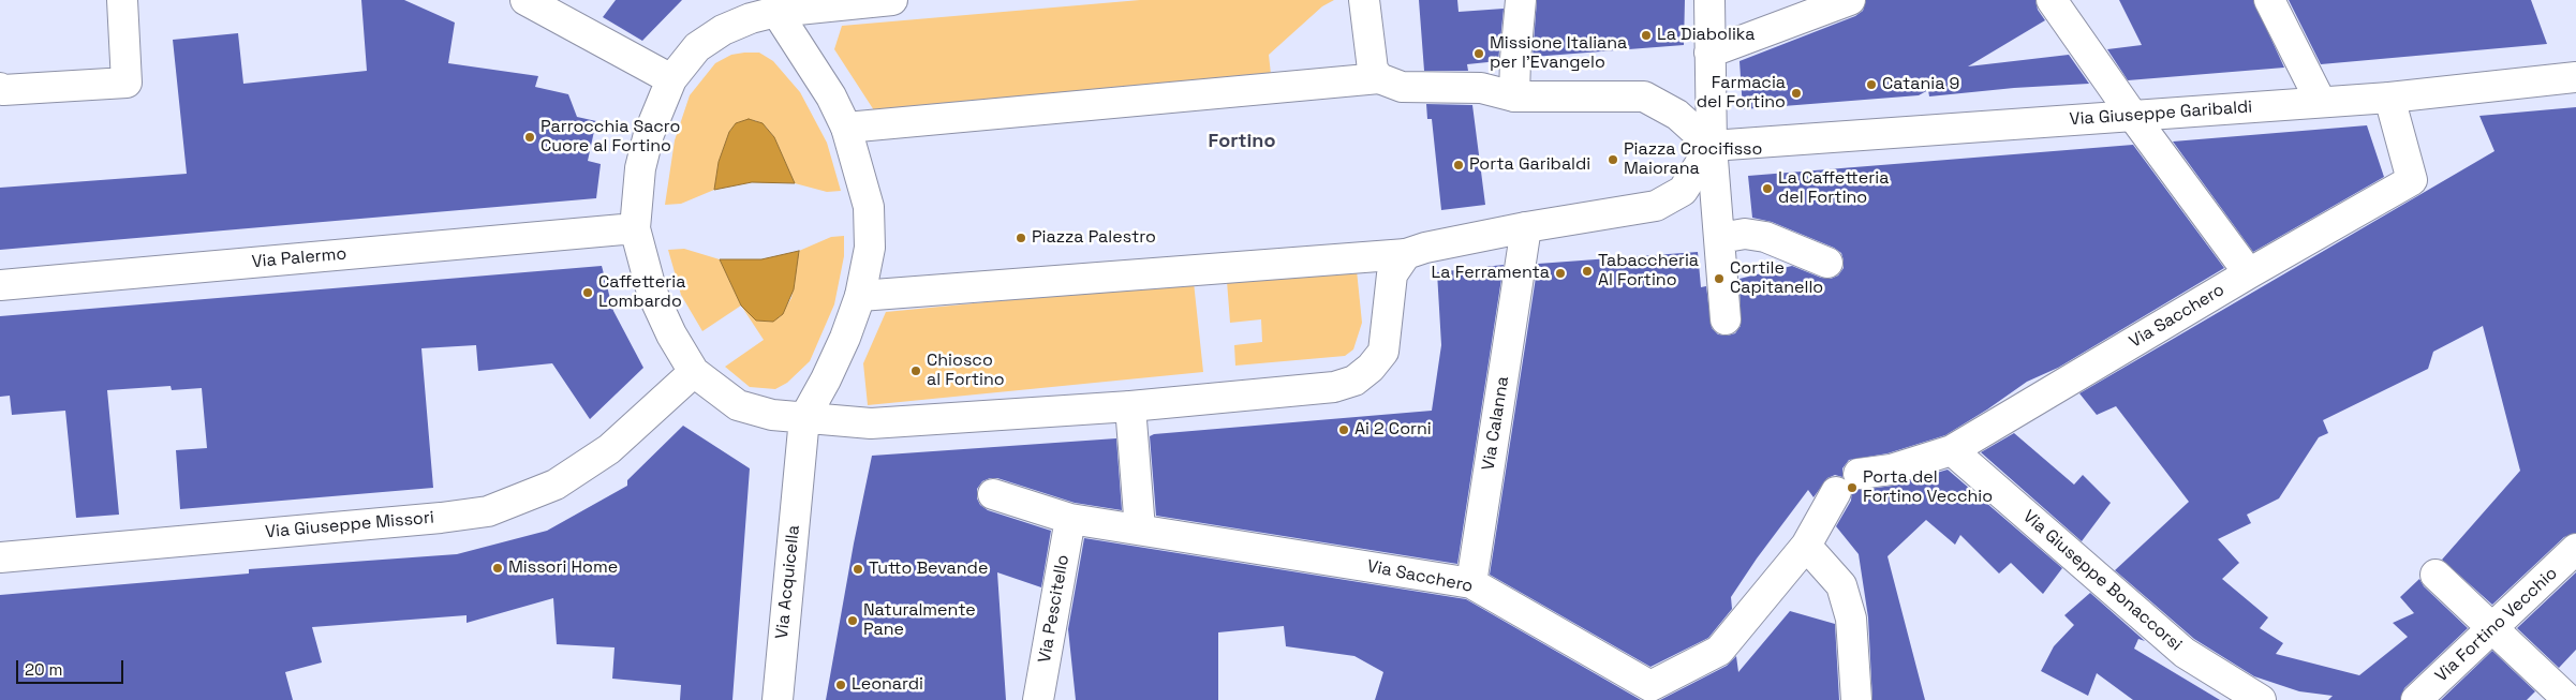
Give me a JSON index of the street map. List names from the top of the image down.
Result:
{
  "streets": {
    "street": [
      "Via Giuseppe Garibaldi",
      "Via Palermo",
      "Via Sacchero",
      "Via Calanna",
      "Via Giuseppe Missori",
      "Via Giuseppe Bonaccorsi",
      "Via Acquicella",
      "Via Pescitello",
      "Via Fortino Vecchio"
    ]
  },
  "crossings": [
    ["Via Giuseppe Garibaldi", "Via Sacchero"],
    ["Via Sacchero", "Via Calanna"],
    ["Via Sacchero", "Via Giuseppe Bonaccorsi"],
    ["Via Sacchero", "Via Pescitello"]
  ],
  "districts": ["Fortino"],
  "places": [
    "La Diabolika",
    "Missione Italiana per l'Evangelo",
    "Catania 9",
    "Farmacia del Fortino",
    "Parrocchia Sacro Cuore al Fortino",
    "Piazza Crocifisso Maiorana",
    "Porta Garibaldi",
    "La Caffetteria del Fortino",
    "Piazza Palestro",
    "Tabaccheria Al Fortino",
    "La Ferramenta",
    "Cortile Capitanello",
    "Caffetteria Lombardo",
    "Chiosco al Fortino",
    "Ai 2 Corni",
    "Porta del Fortino Vecchio",
    "Missori Home",
    "Tutto Bevande",
    "Naturalmente Pane",
    "Leonardi"
  ],
  "scale_bar": "20 m"
}
